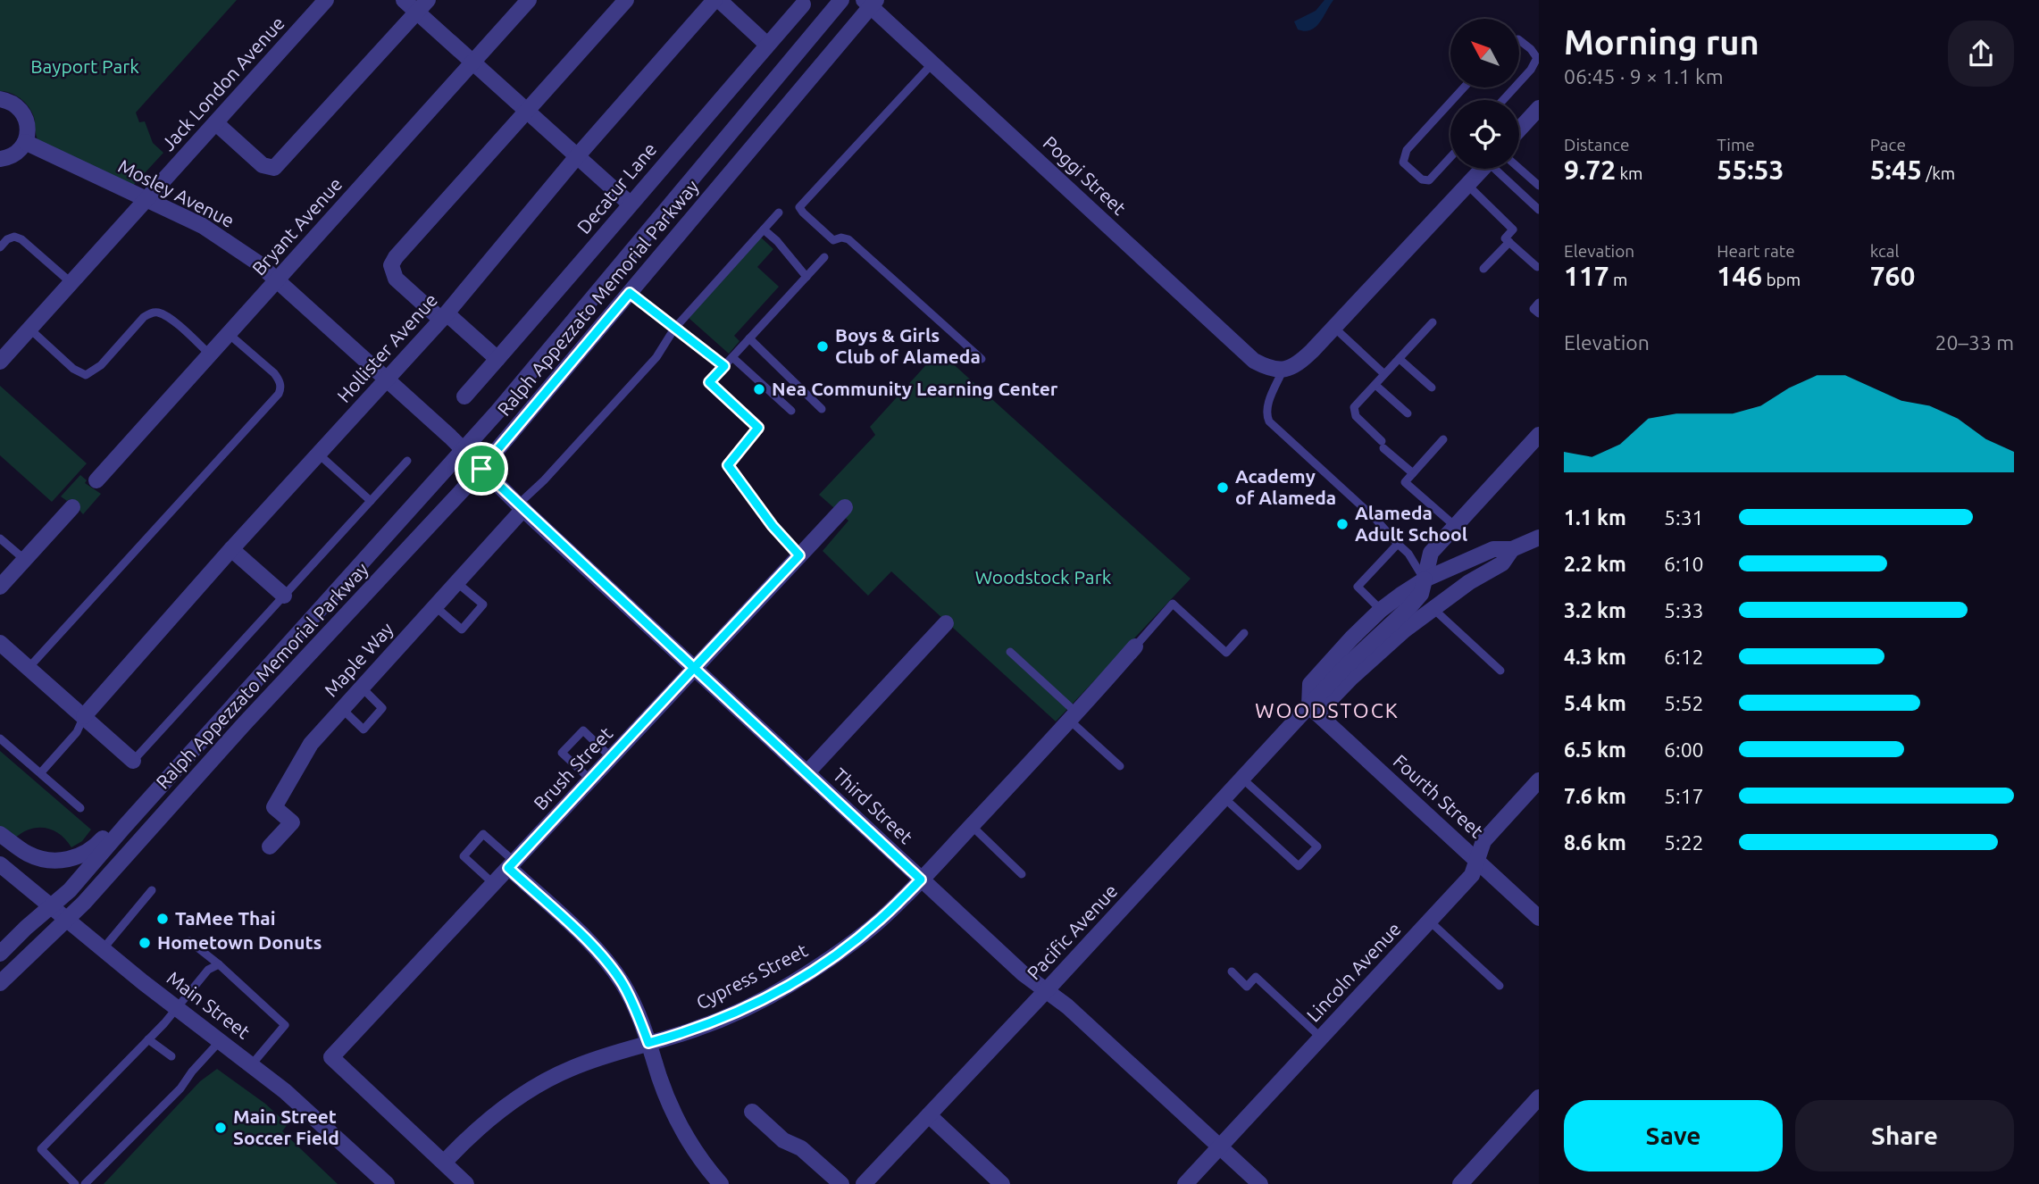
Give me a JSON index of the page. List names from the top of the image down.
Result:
{
  "streets": {
    "street": [
      "Jack London Avenue",
      "Poggi Street",
      "Decatur Lane",
      "Mosley Avenue",
      "Bryant Avenue",
      "Ralph Appezzato Memorial Parkway",
      "Hollister Avenue",
      "Maple Way",
      "Brush Street",
      "Fourth Street",
      "Third Street",
      "Pacific Avenue",
      "Lincoln Avenue",
      "Cypress Street",
      "Main Street"
    ]
  },
  "crossings": [
    ["Jack London Avenue", "Mosley Avenue"],
    ["Poggi Street", "Ralph Appezzato Memorial Parkway"],
    ["Mosley Avenue", "Bryant Avenue"],
    ["Mosley Avenue", "Ralph Appezzato Memorial Parkway"],
    ["Mosley Avenue", "Hollister Avenue"],
    ["Mosley Avenue", "Third Street"],
    ["Ralph Appezzato Memorial Parkway", "Third Street"],
    ["Ralph Appezzato Memorial Parkway", "Main Street"],
    ["Maple Way", "Third Street"],
    ["Brush Street", "Third Street"],
    ["Brush Street", "Cypress Street"],
    ["Fourth Street", "Pacific Avenue"],
    ["Fourth Street", "Lincoln Avenue"],
    ["Third Street", "Pacific Avenue"],
    ["Third Street", "Lincoln Avenue"],
    ["Third Street", "Cypress Street"]
  ],
  "districts": ["WOODSTOCK"],
  "parks": ["Bayport Park", "Woodstock Park"],
  "places": [
    "Boys & Girls Club of Alameda",
    "Nea Community Learning Center",
    "Academy of Alameda",
    "Alameda Adult School",
    "TaMee Thai",
    "Hometown Donuts",
    "Main Street Soccer Field"
  ],
  "north": "top left",
  "page": {
    "heading": ["Morning run", "06:45 · 9 × 1.1 km"],
    "stats": [
      ["Distance", "9.72 km"],
      ["Time", "55:53"],
      ["Pace", "5:45 /km"],
      ["Elevation", "117 m"],
      ["Heart rate", "146 bpm"],
      ["kcal", "760"]
    ],
    "chart": ["Elevation", "20–33 m"],
    "list": [
      {
        "name": "1.1 km",
        "note": "5:31"
      },
      {
        "name": "2.2 km",
        "note": "6:10"
      },
      {
        "name": "3.2 km",
        "note": "5:33"
      },
      {
        "name": "4.3 km",
        "note": "6:12"
      },
      {
        "name": "5.4 km",
        "note": "5:52"
      },
      {
        "name": "6.5 km",
        "note": "6:00"
      },
      {
        "name": "7.6 km",
        "note": "5:17"
      },
      {
        "name": "8.6 km",
        "note": "5:22"
      }
    ],
    "buttons": ["Save", "Share"]
  }
}
